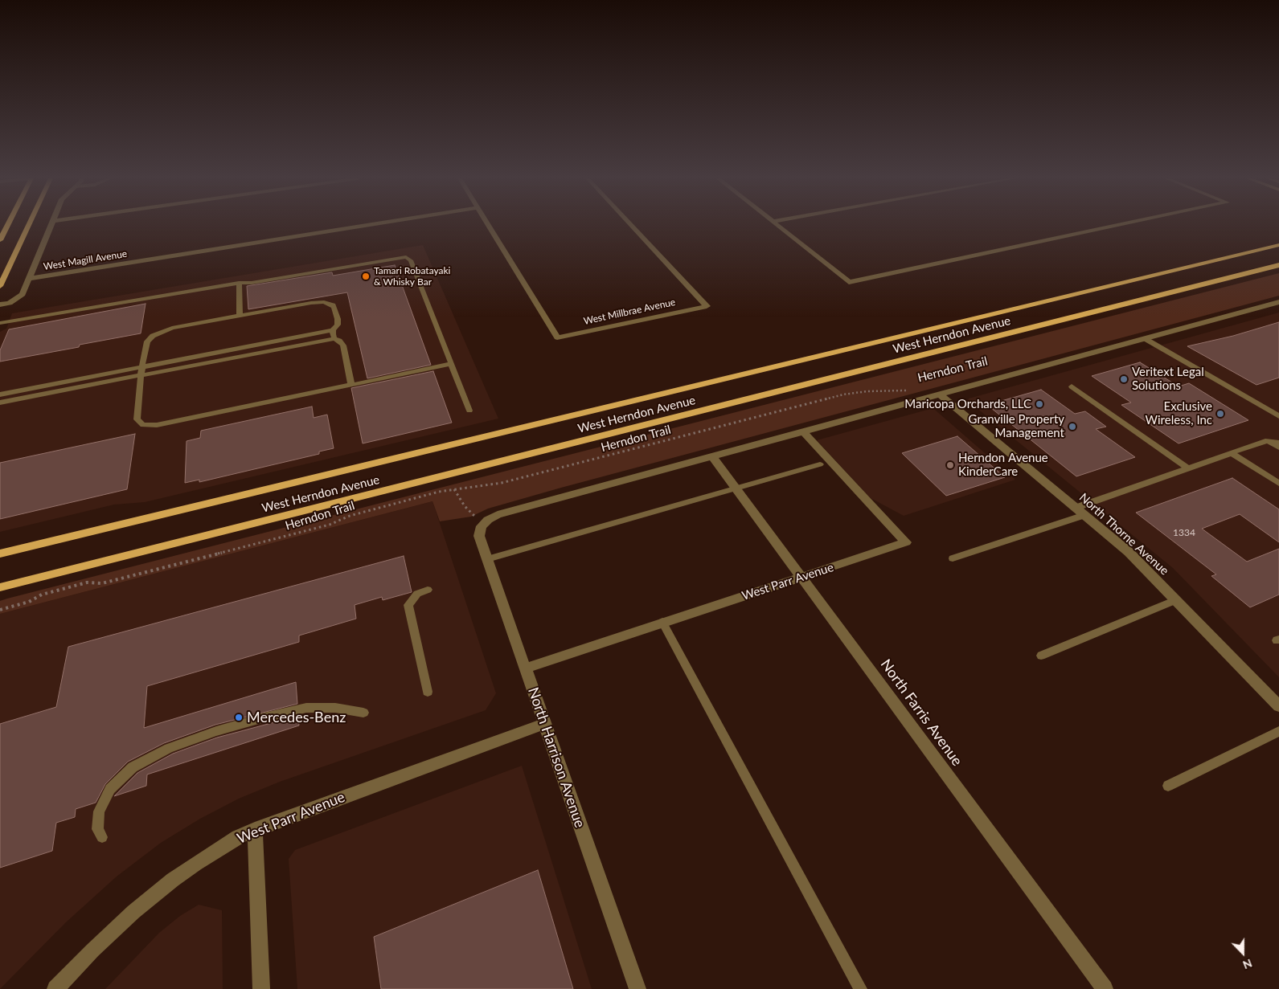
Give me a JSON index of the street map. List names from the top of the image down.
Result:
{
  "streets": {
    "main road": ["West Herndon Avenue"],
    "street": [
      "West Magill Avenue",
      "West Millbrae Avenue",
      "North Thorne Avenue",
      "West Parr Avenue",
      "North Farris Avenue",
      "North Harrison Avenue"
    ],
    "path": ["Herndon Trail"]
  },
  "crossings": [
    ["West Parr Avenue", "North Farris Avenue"],
    ["West Parr Avenue", "North Harrison Avenue"]
  ],
  "places": [
    "Tamari Robatayaki & Whisky Bar",
    "Veritext Legal Solutions",
    "Maricopa Orchards, LLC",
    "Exclusive Wireless, Inc",
    "Granville Property Management",
    "Herndon Avenue KinderCare",
    "Mercedes-Benz"
  ],
  "house_numbers": ["1334"],
  "north": "bottom"
}
